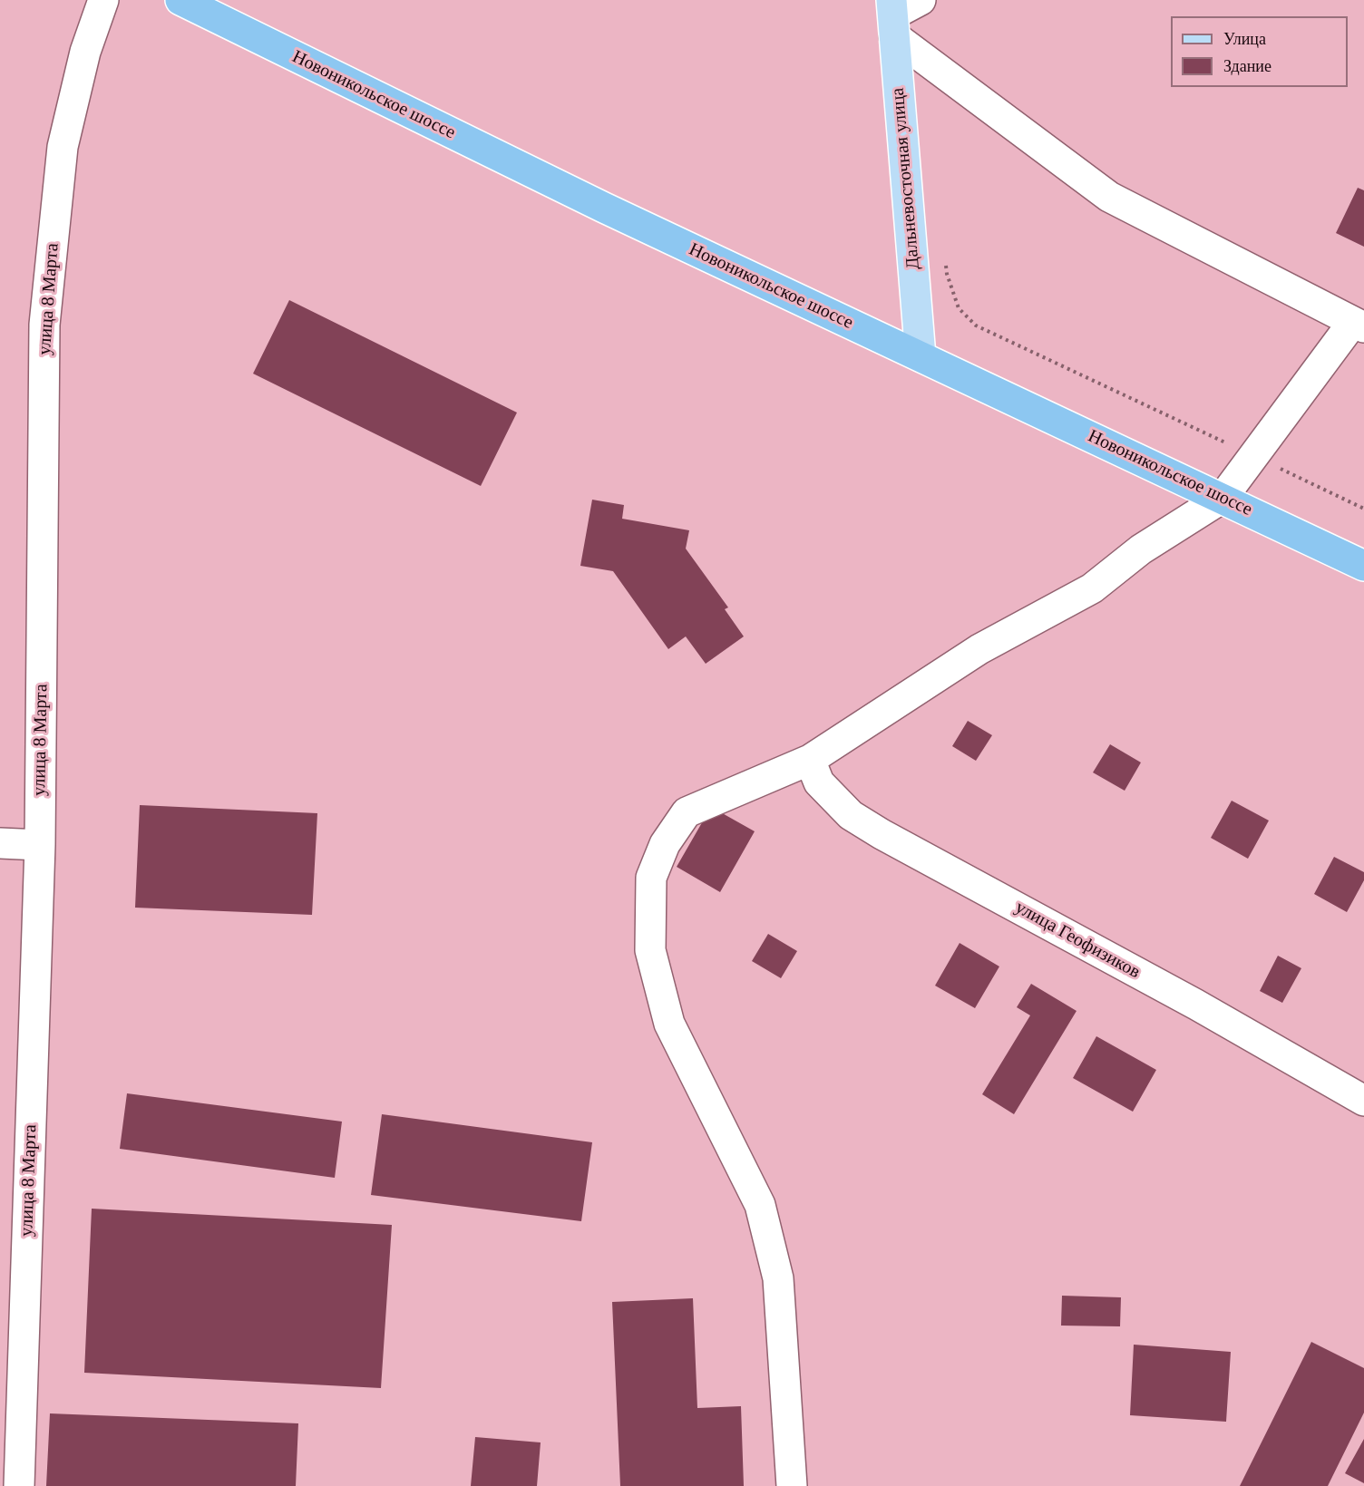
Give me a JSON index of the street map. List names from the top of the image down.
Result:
{
  "streets": {
    "highway": ["Новоникольское шоссе"],
    "main road": ["Дальневосточная улица"],
    "street": ["улица 8 Марта", "улица Геофизиков"]
  },
  "crossings": [
    ["Новоникольское шоссе", "Дальневосточная улица"]
  ],
  "legend": ["Улица", "Здание"]
}
